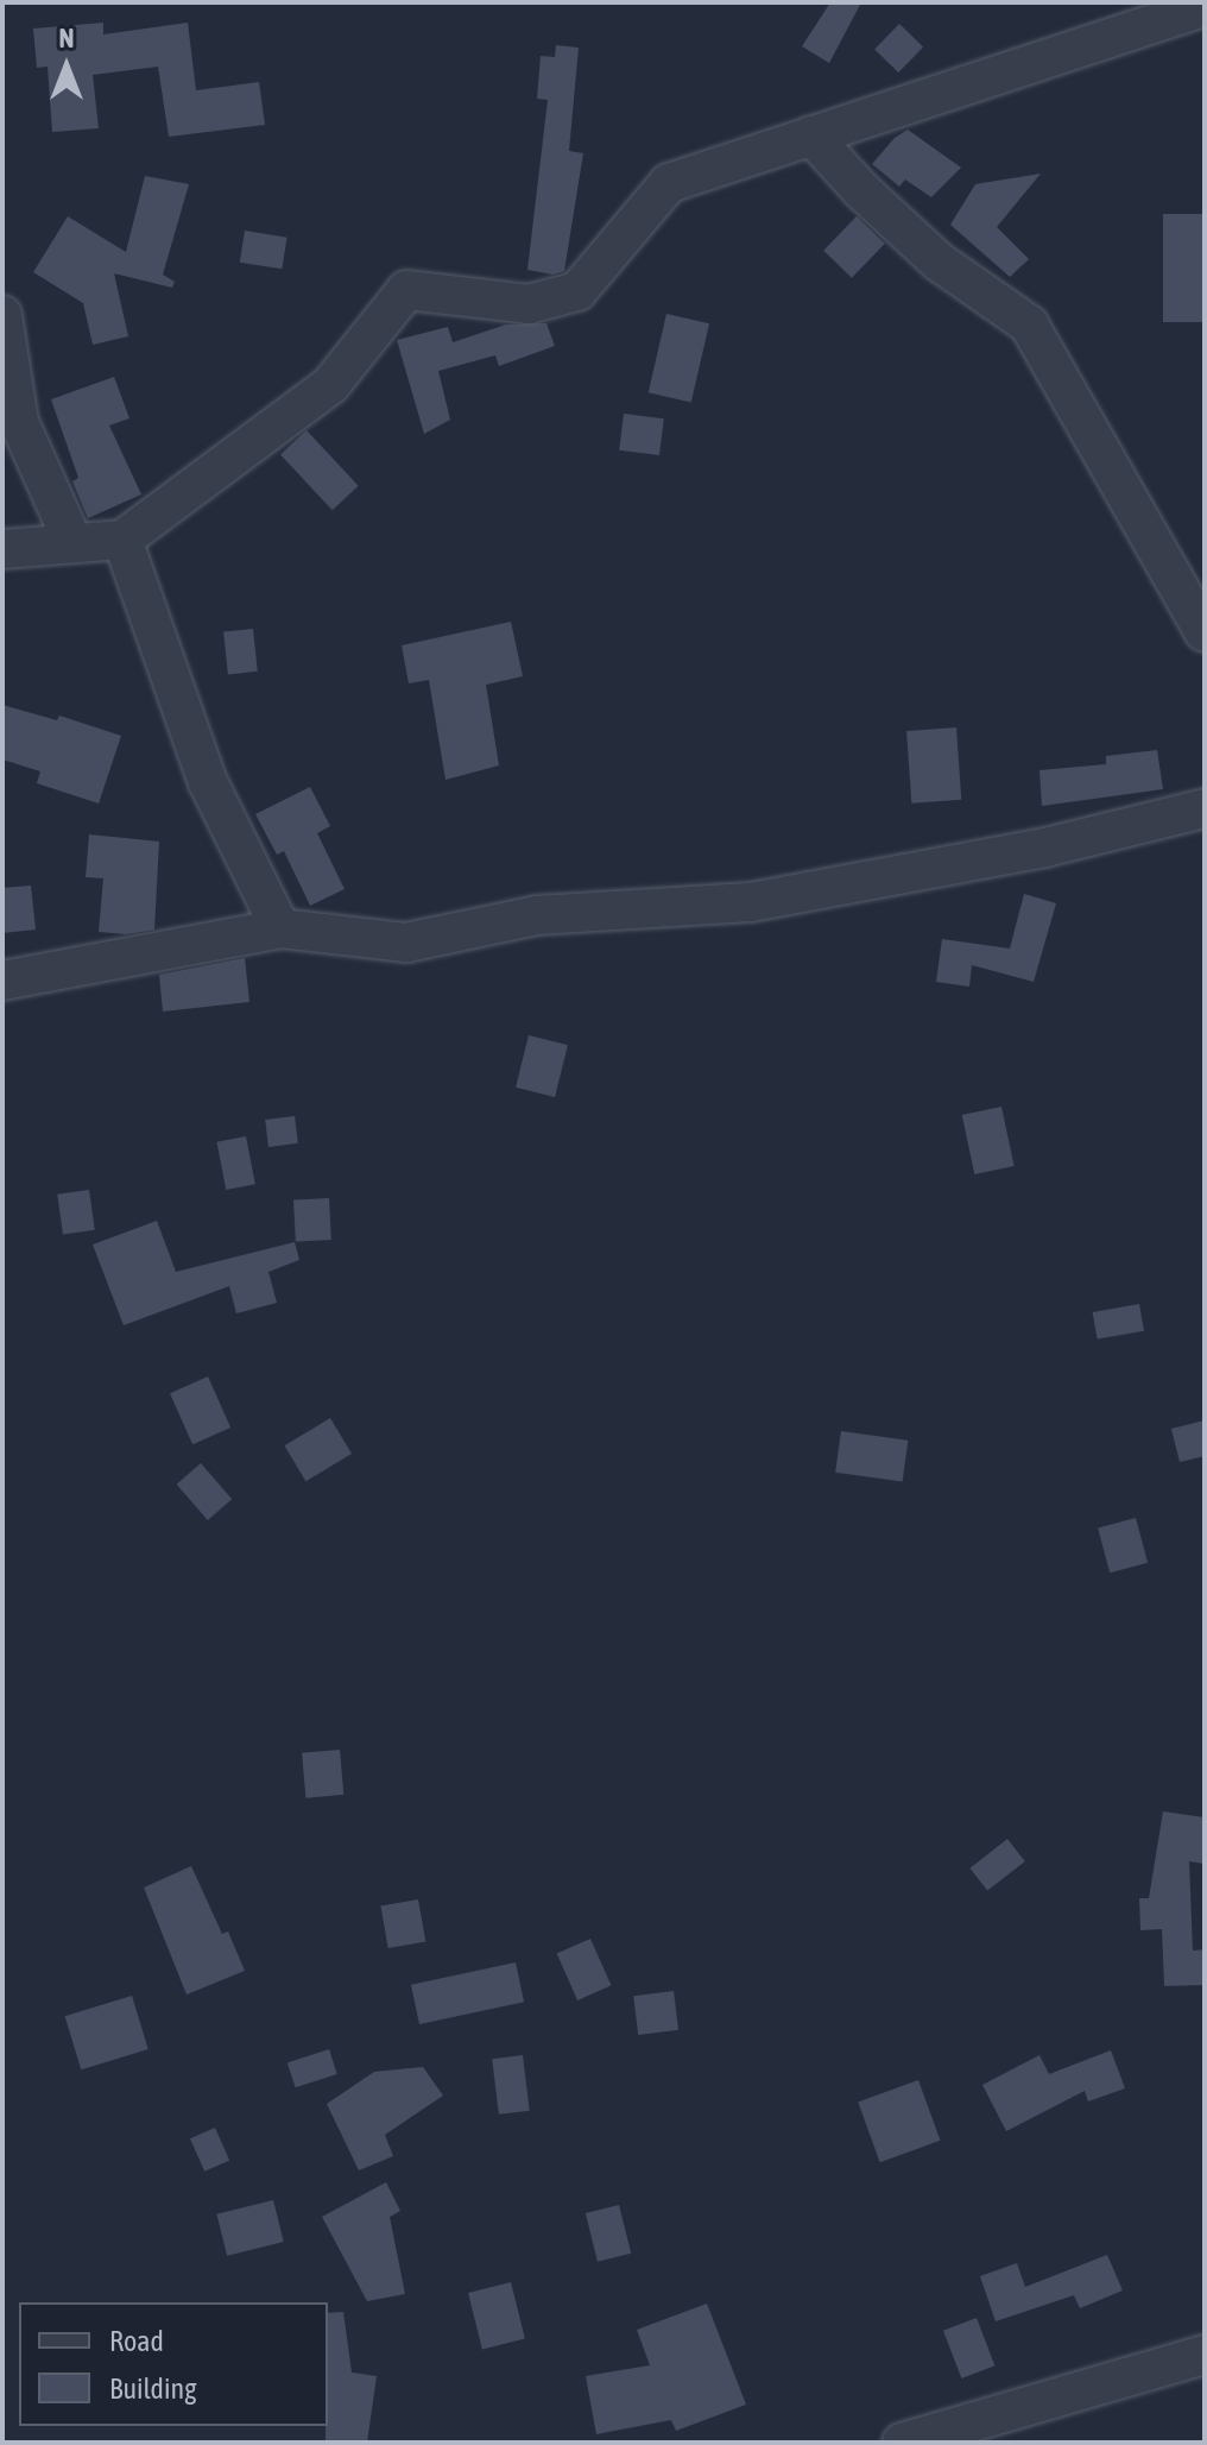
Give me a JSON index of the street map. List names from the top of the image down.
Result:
{
  "legend": ["Road", "Building"],
  "north": "top"
}
